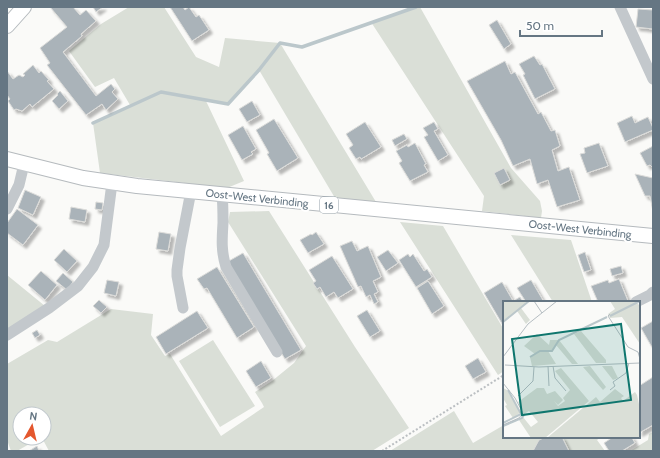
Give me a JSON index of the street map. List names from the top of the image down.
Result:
{
  "streets": {
    "main road": ["Oost-West Verbinding", "16"]
  },
  "scale_bar": "50 m",
  "north": "top"
}
